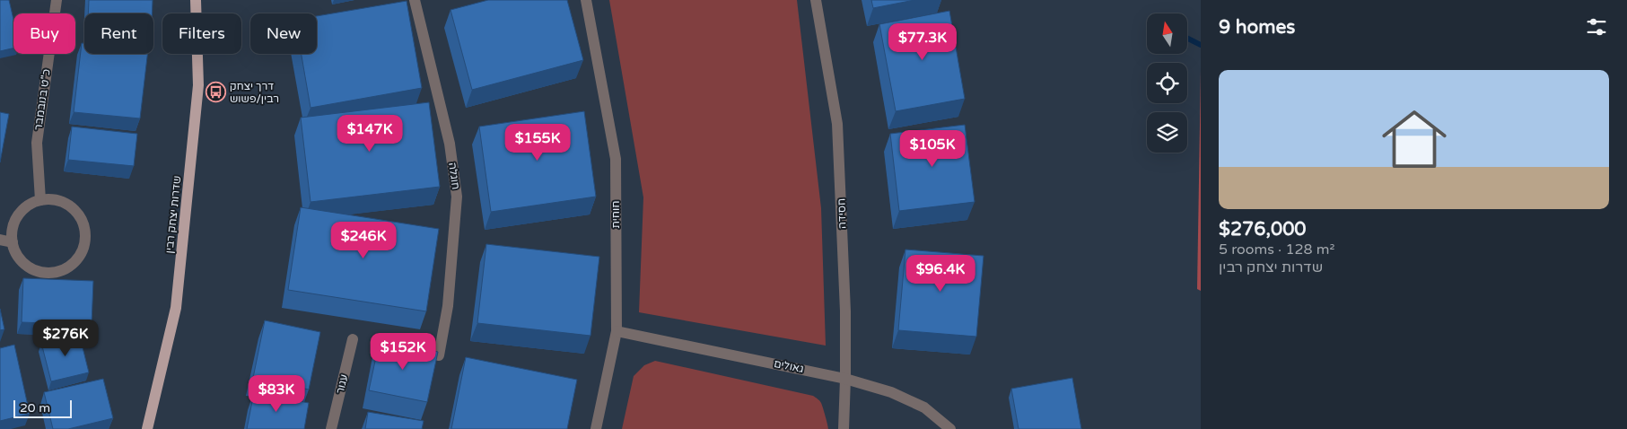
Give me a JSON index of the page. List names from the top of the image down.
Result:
{
  "streets": {
    "main road": ["שדרות יצחק רבין"],
    "street": [
      "כ\"ט בנובמבר",
      "חוגלה",
      "חסידה",
      "חוחית",
      "גאולים",
      "עגור"
    ]
  },
  "crossings": [
    ["חסידה", "גאולים"],
    ["חוחית", "גאולים"]
  ],
  "places": {
    "bus stop": ["דרך יצחק רבין/פשוש"]
  },
  "scale_bar": "20 m",
  "north": "top",
  "page": {
    "heading": "9 homes",
    "chip": [
      "Buy",
      "Rent",
      "Filters",
      "New"
    ],
    "price": [
      "$77.3K",
      "$147K",
      "$155K",
      "$105K",
      "$246K",
      "$96.4K",
      "$276K",
      "$152K",
      "$83K"
    ],
    "list": [
      {
        "name": "$276,000",
        "note": "5 rooms · 128 m² · שדרות יצחק רבין"
      }
    ],
    "scale": "20 m"
  }
}
